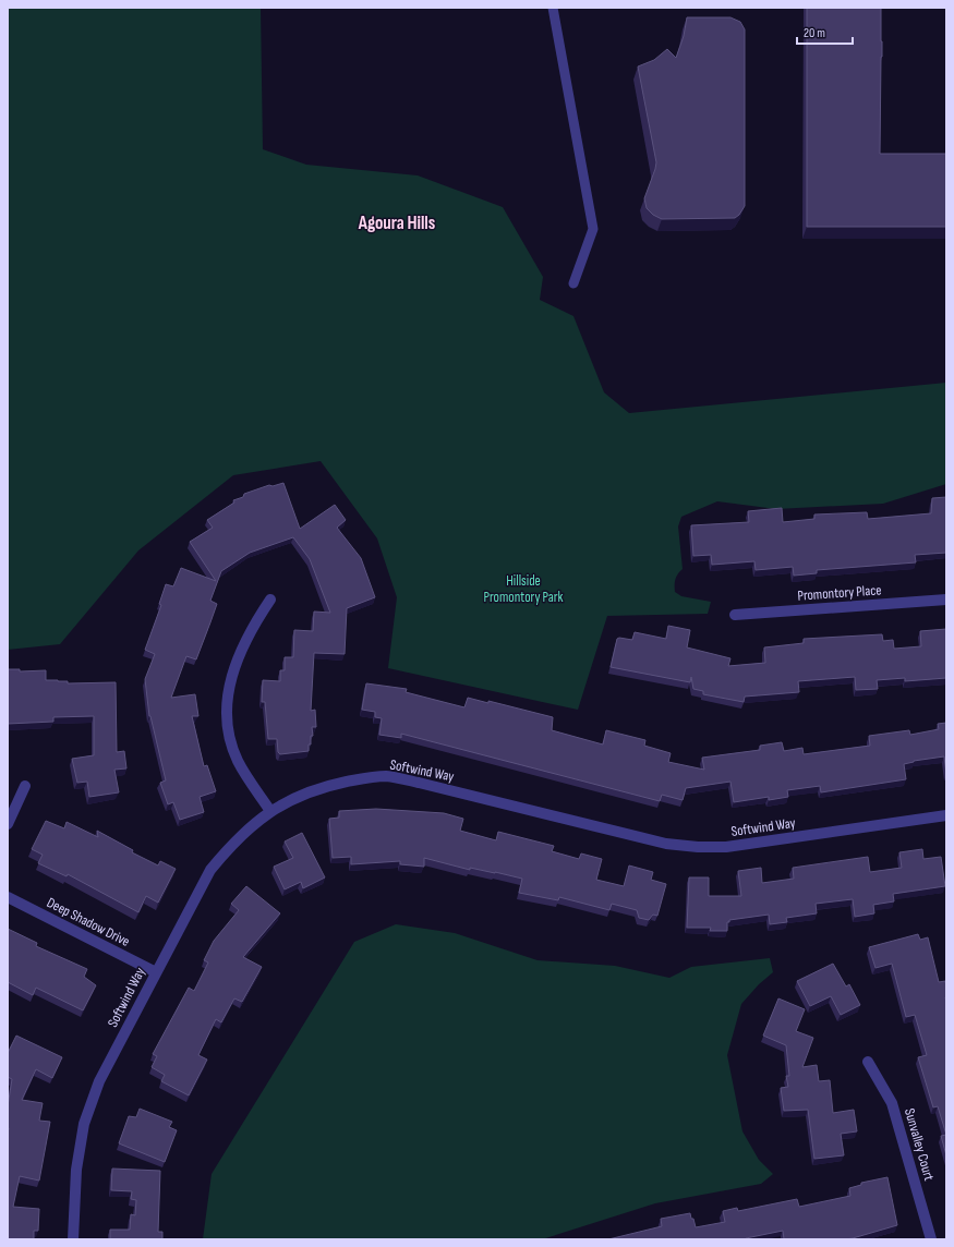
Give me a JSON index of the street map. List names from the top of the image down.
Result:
{
  "streets": {
    "street": [
      "Promontory Place",
      "Softwind Way",
      "Deep Shadow Drive",
      "Sunvalley Court"
    ]
  },
  "crossings": [
    ["Softwind Way", "Deep Shadow Drive"]
  ],
  "districts": ["Agoura Hills"],
  "parks": ["Hillside Promontory Park"],
  "scale_bar": "20 m"
}
